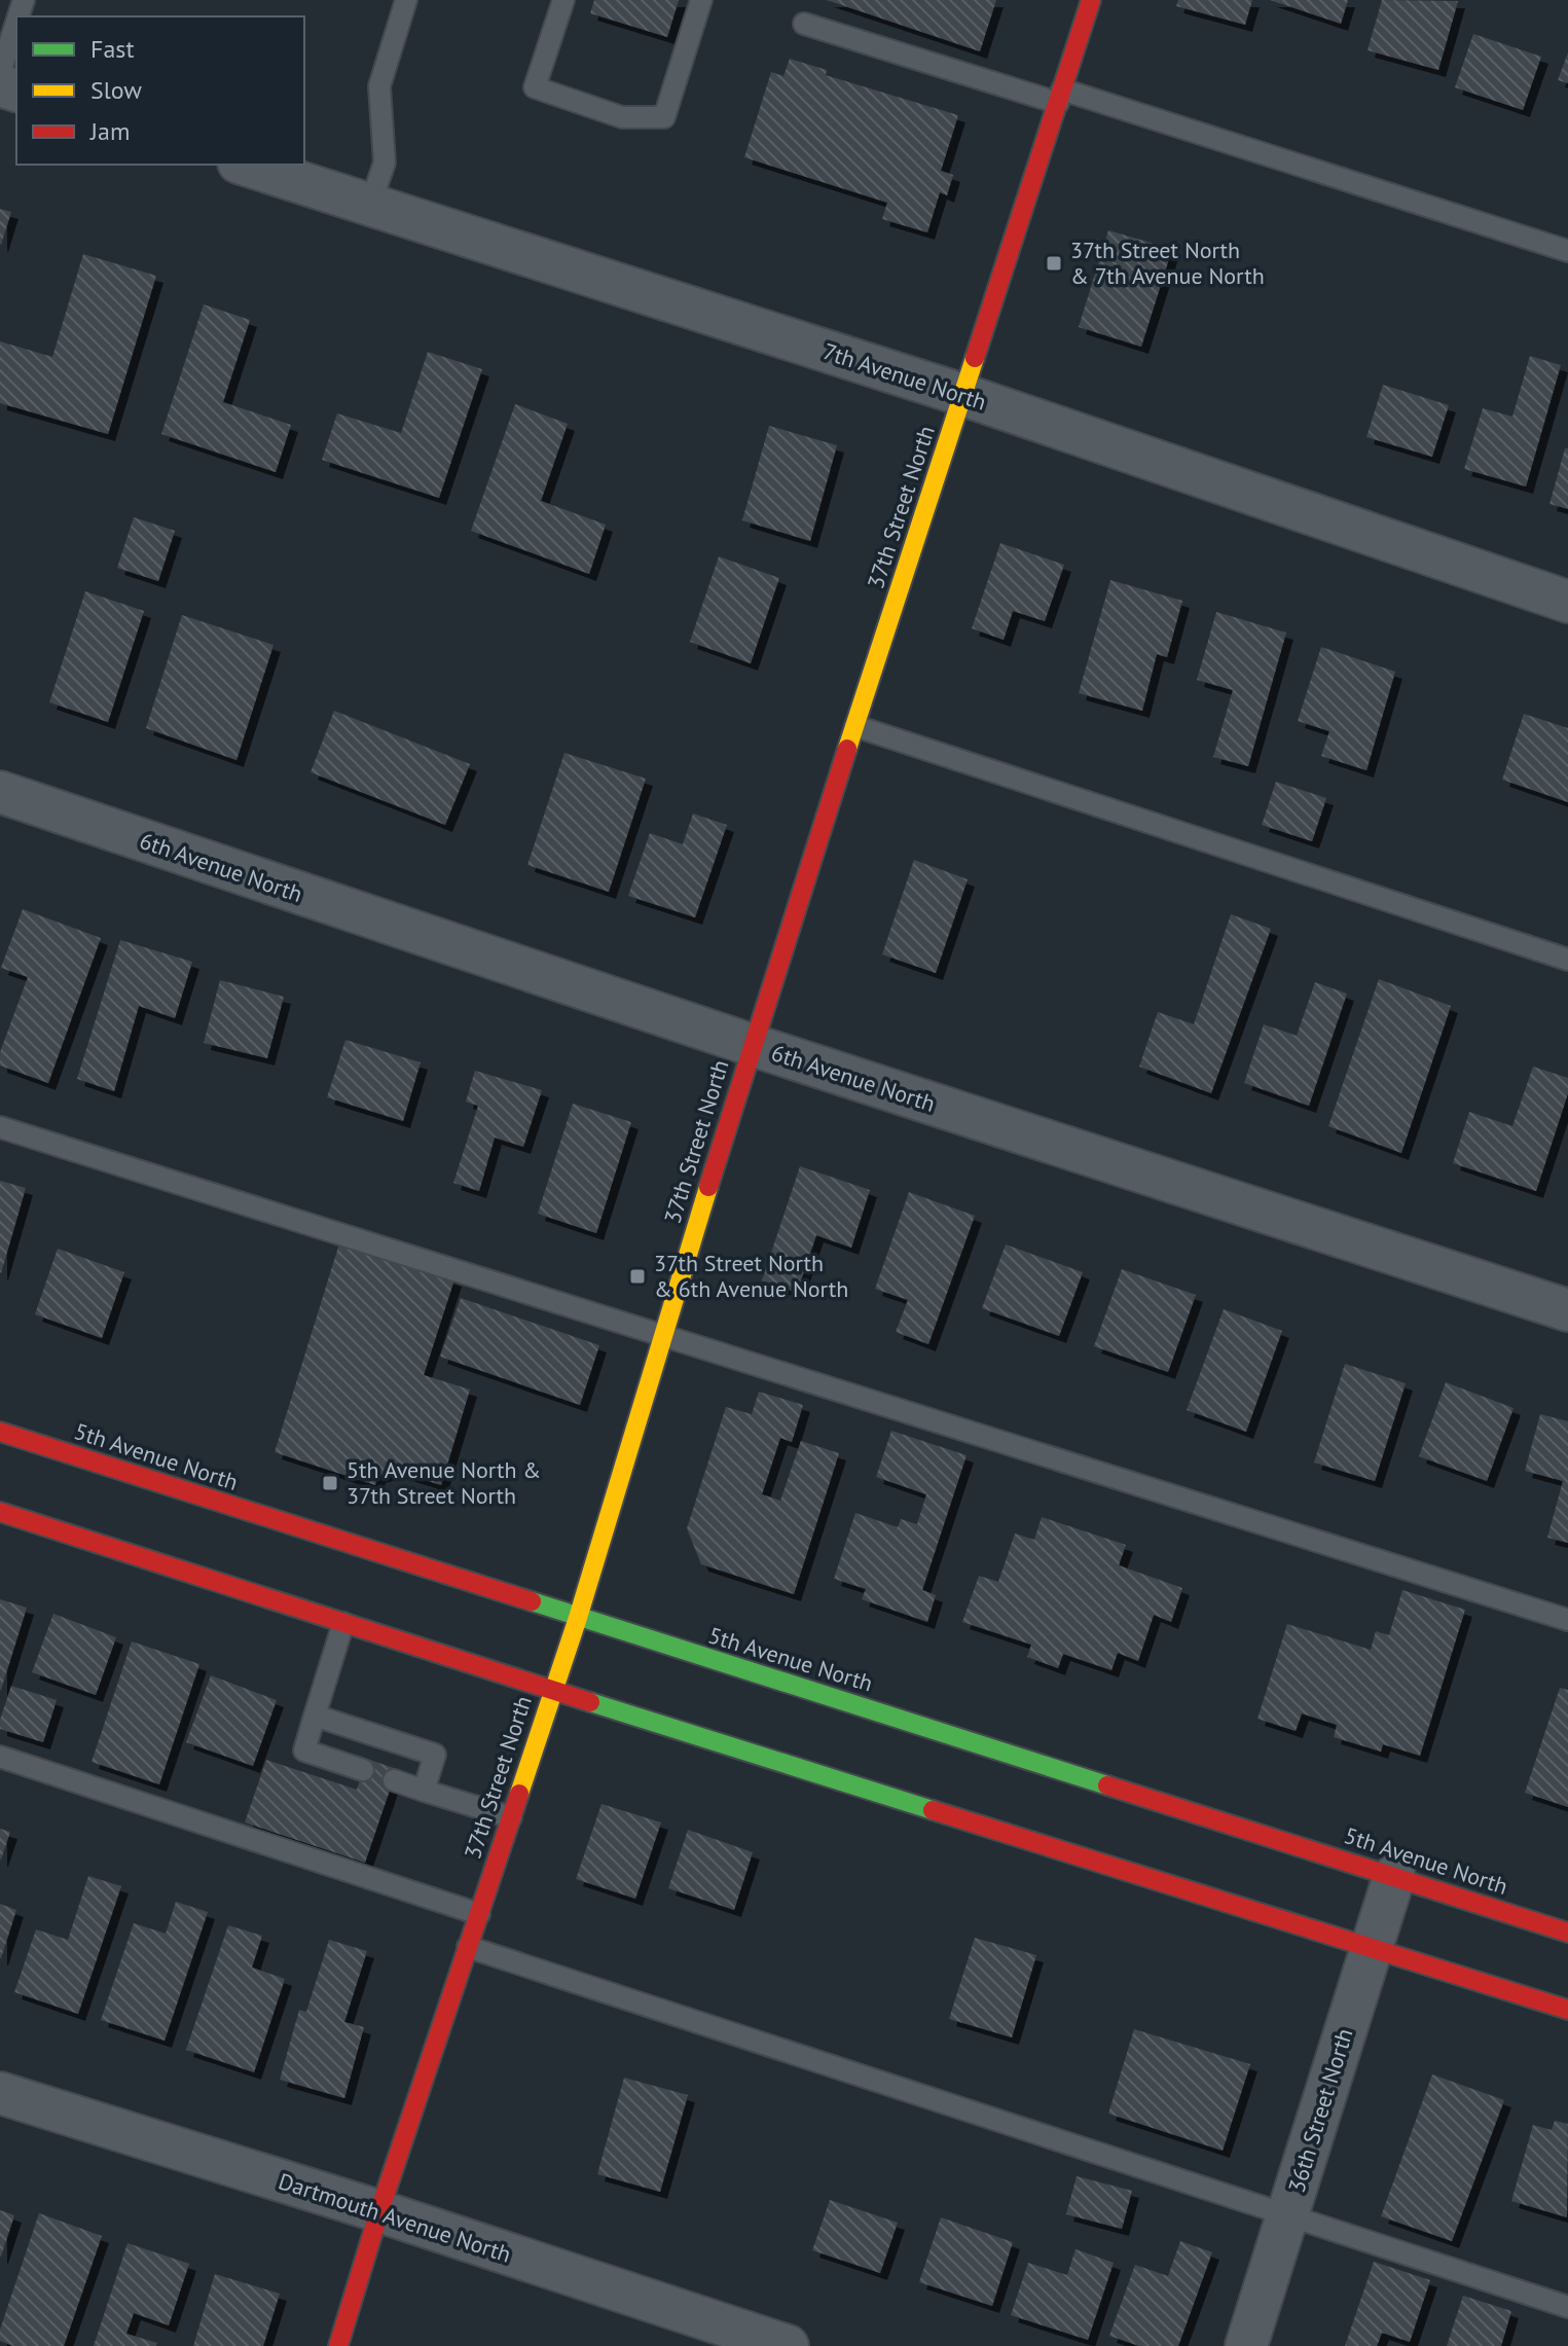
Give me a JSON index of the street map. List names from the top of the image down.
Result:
{
  "streets": {
    "main road": ["37th Street North", "5th Avenue North"],
    "street": [
      "7th Avenue North",
      "6th Avenue North",
      "36th Street North",
      "Dartmouth Avenue North"
    ]
  },
  "crossings": [
    ["7th Avenue North", "37th Street North"],
    ["37th Street North", "6th Avenue North"],
    ["37th Street North", "5th Avenue North"],
    ["37th Street North", "Dartmouth Avenue North"],
    ["5th Avenue North", "36th Street North"]
  ],
  "places": {
    "transit": ["37th Street North & 7th Avenue North", "37th Street North & 6th Avenue North", "5th Avenue North & 37th Street North"]
  },
  "legend": ["Fast", "Slow", "Jam"]
}
